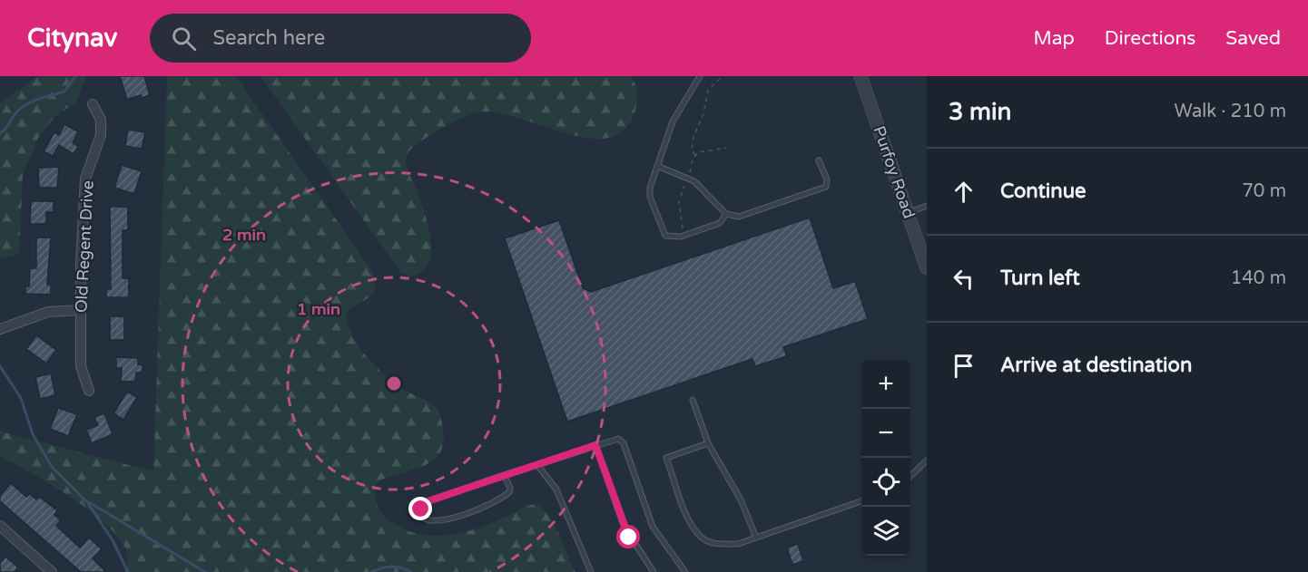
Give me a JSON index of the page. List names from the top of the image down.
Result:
{
  "streets": {
    "street": ["Purfoy Road", "Old Regent Drive"]
  },
  "page": {
    "header": "Citynav",
    "search": "Search here",
    "nav": ["Map", "Directions", "Saved"],
    "heading": ["3 min", "Walk · 210 m"],
    "list": [
      ["Continue", "70 m"],
      ["Turn left", "140 m"],
      "Arrive at destination"
    ],
    "map_buttons": ["+", "−"]
  },
  "rings": ["2 min", "1 min"]
}
